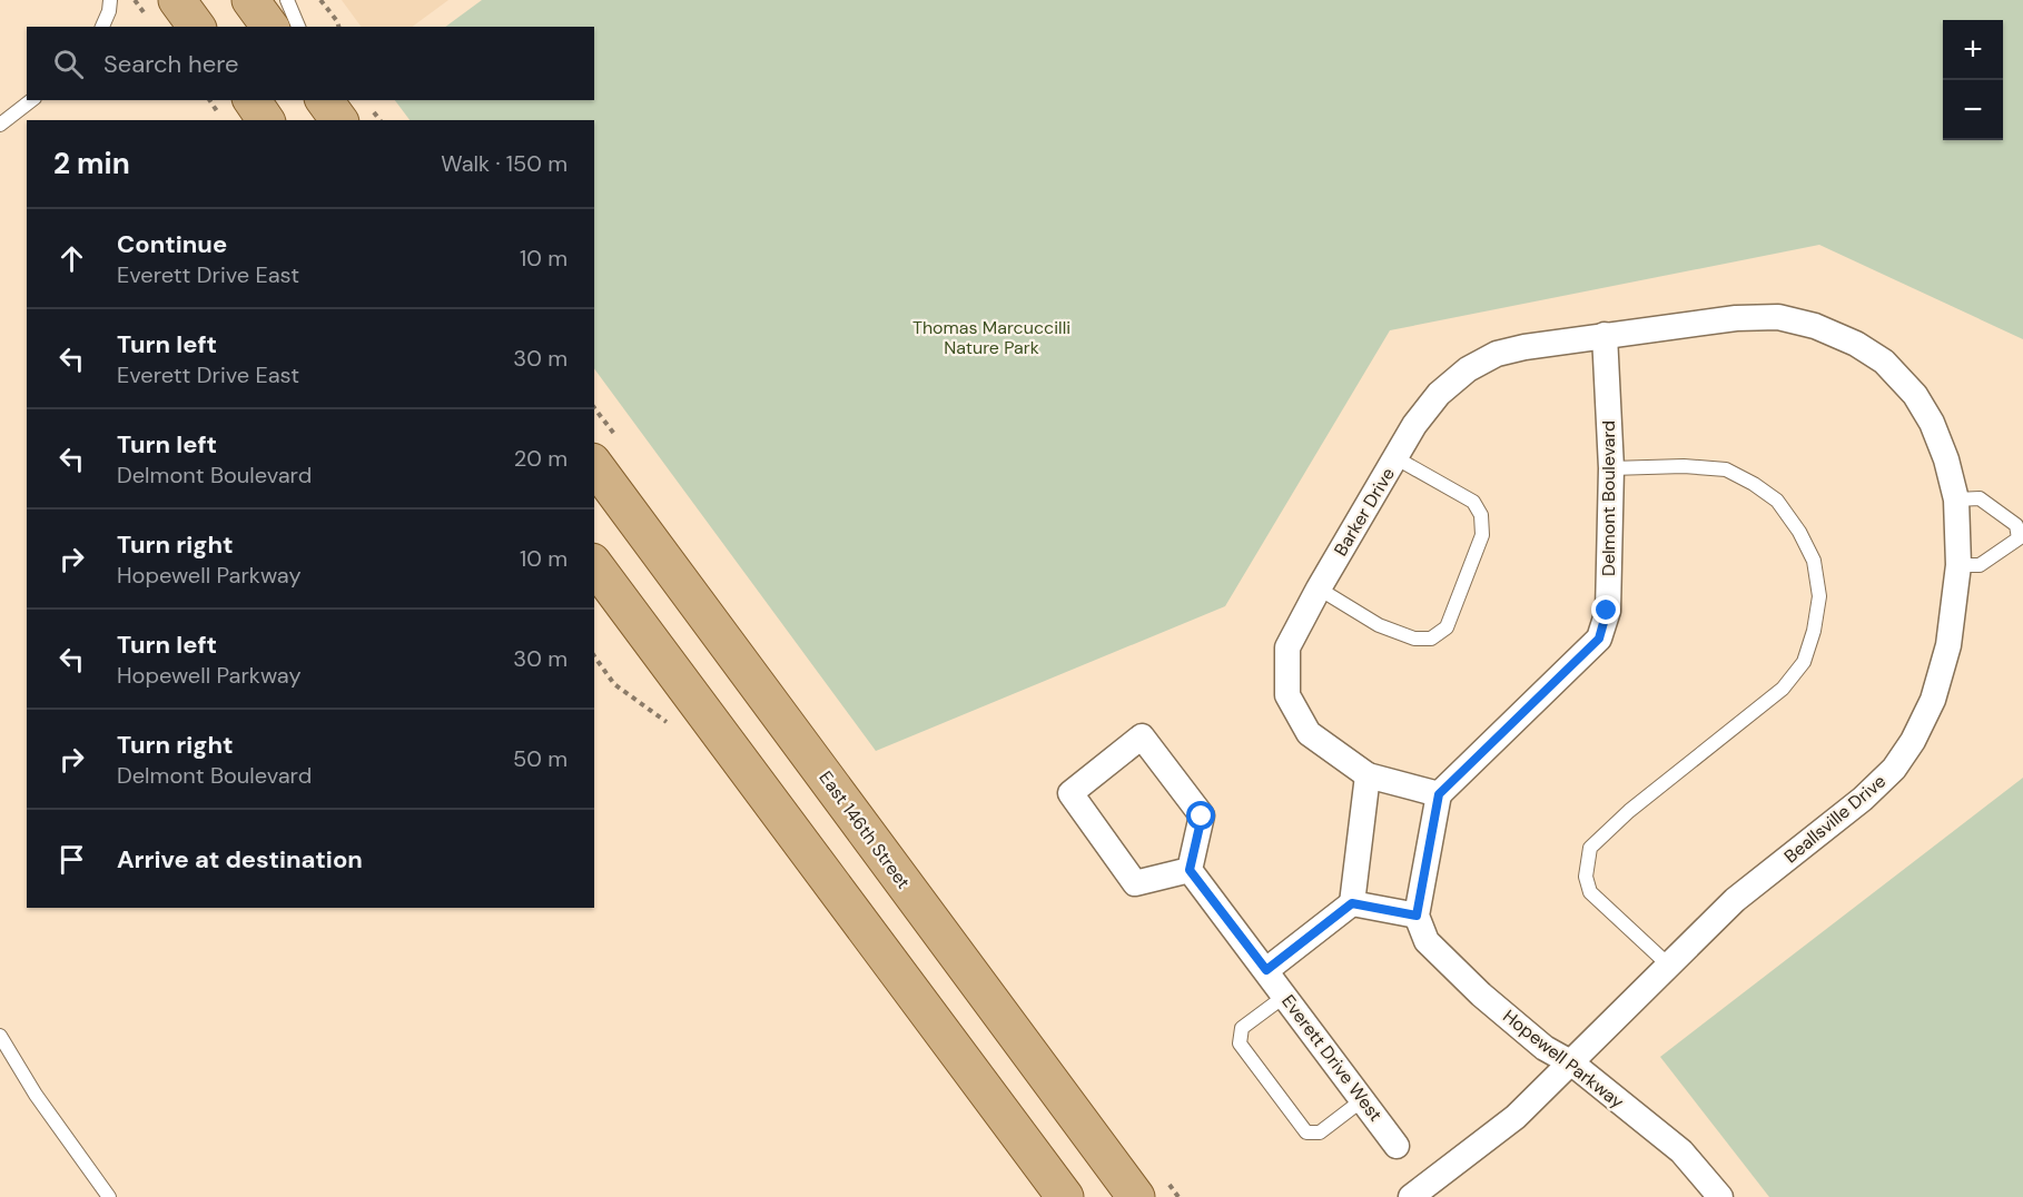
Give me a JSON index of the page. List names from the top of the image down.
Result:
{
  "streets": {
    "main road": ["East 146th Street"],
    "street": [
      "Delmont Boulevard",
      "Barker Drive",
      "Beallsville Drive",
      "Everett Drive West",
      "Hopewell Parkway"
    ]
  },
  "crossings": [
    ["Delmont Boulevard", "Barker Drive"],
    ["Delmont Boulevard", "Beallsville Drive"],
    ["Barker Drive", "Beallsville Drive"],
    ["Beallsville Drive", "Hopewell Parkway"]
  ],
  "parks": ["Thomas Marcuccilli Nature Park"],
  "page": {
    "map_buttons": ["+", "−"],
    "search": "Search here",
    "heading": ["2 min", "Walk · 150 m"],
    "list": [
      ["Continue", "Everett Drive East", "10 m"],
      ["Turn left", "Everett Drive East", "30 m"],
      ["Turn left", "Delmont Boulevard", "20 m"],
      ["Turn right", "Hopewell Parkway", "10 m"],
      ["Turn left", "Hopewell Parkway", "30 m"],
      ["Turn right", "Delmont Boulevard", "50 m"],
      "Arrive at destination"
    ]
  }
}
